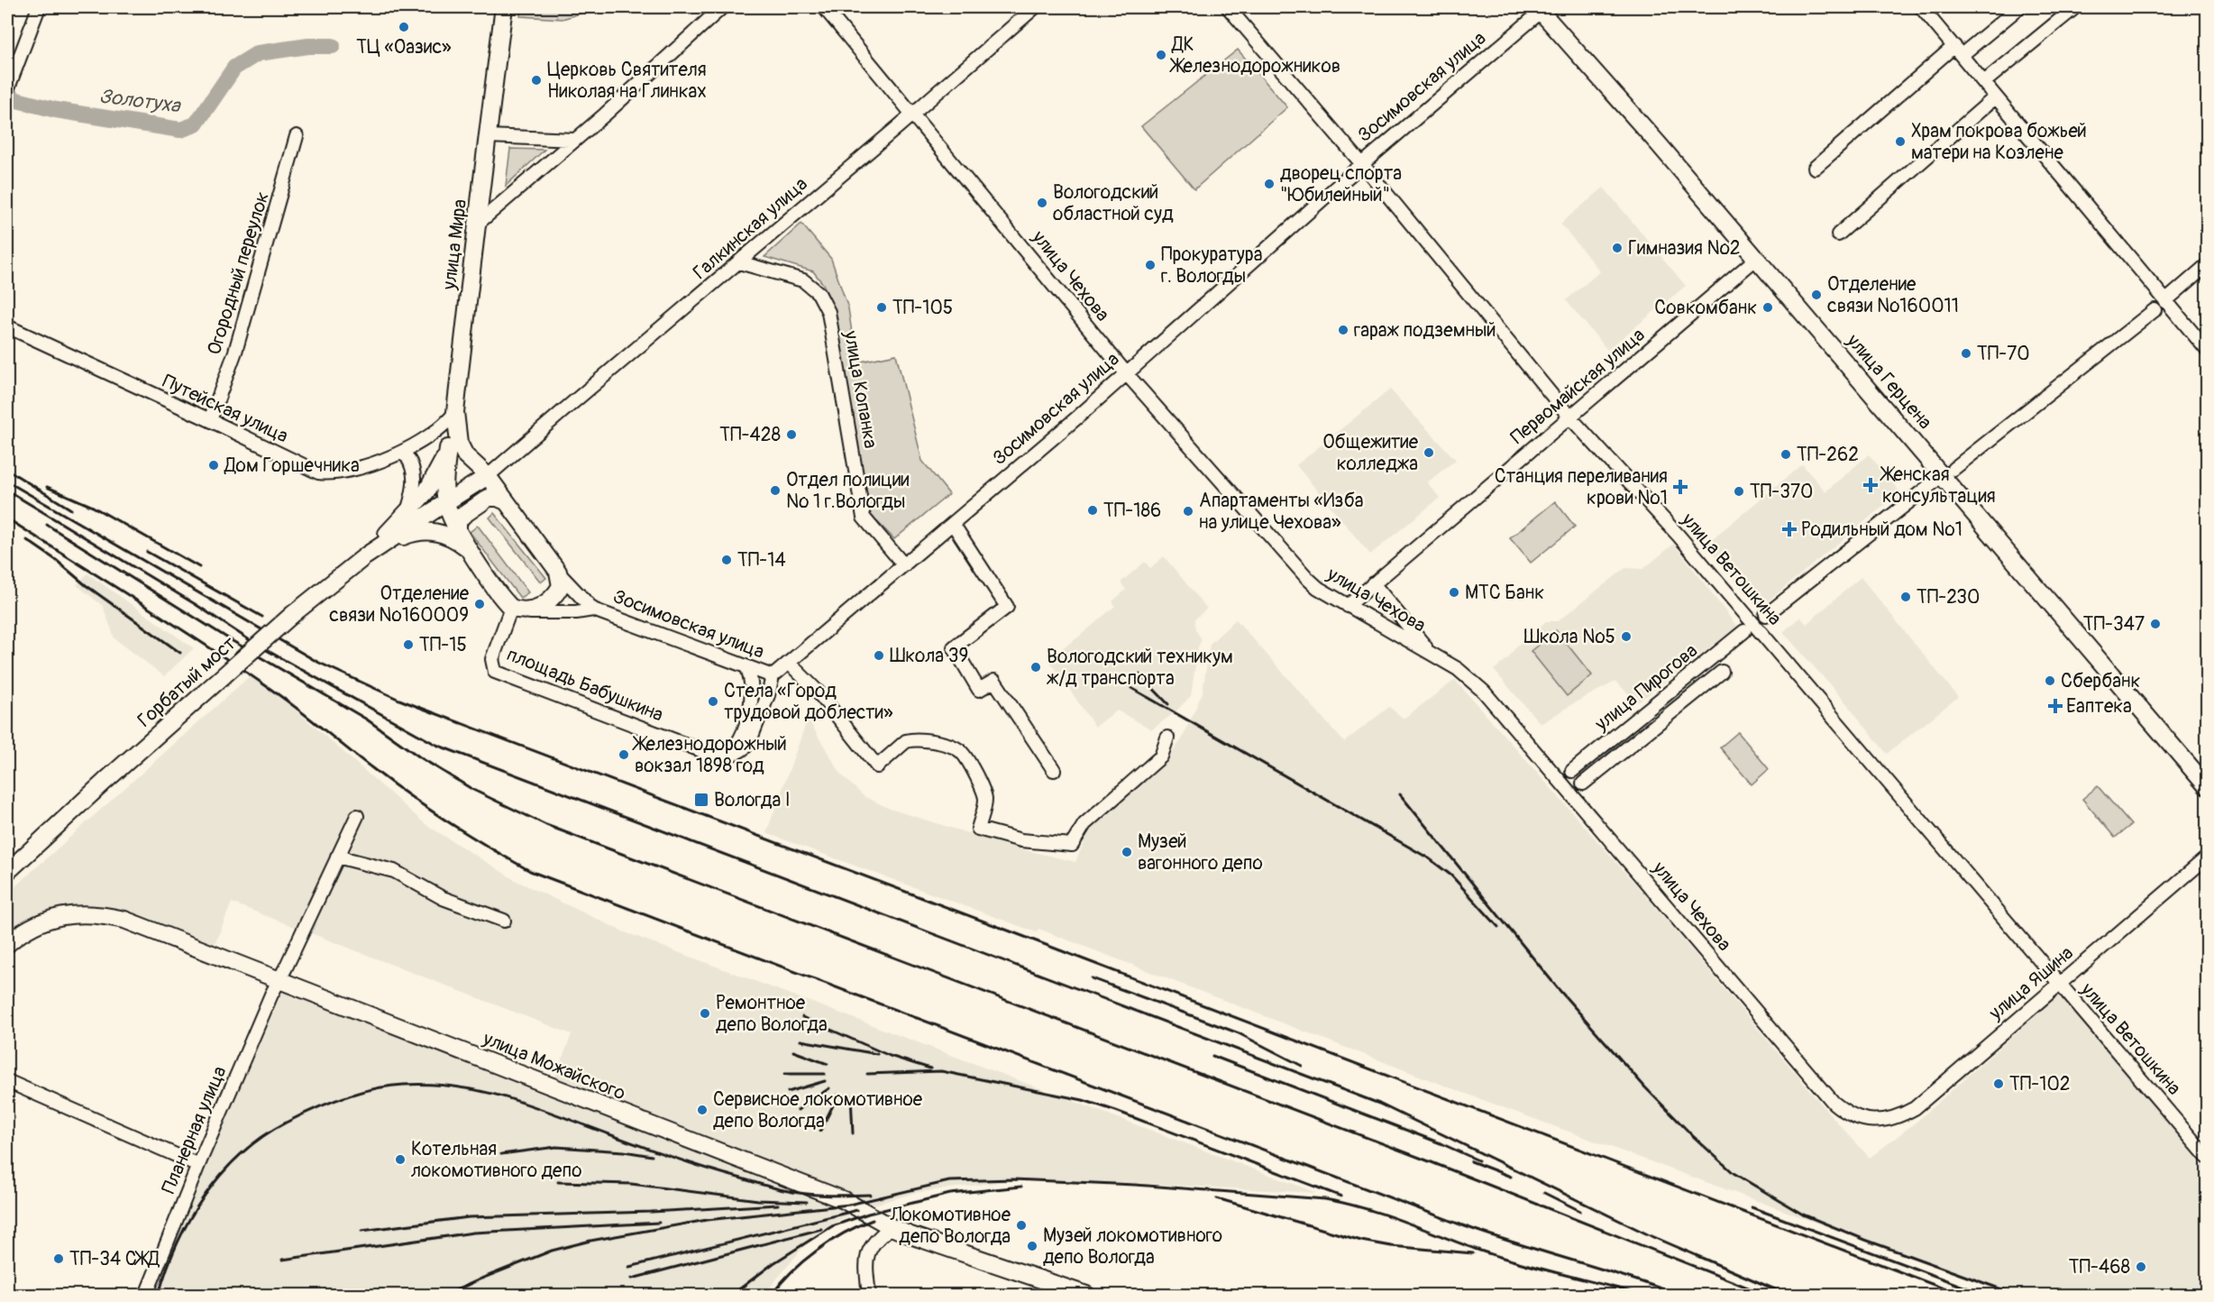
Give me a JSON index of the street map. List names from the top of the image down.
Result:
{
  "streets": {
    "main road": [
      "Зосимовская улица",
      "улица Мира",
      "улица Герцена",
      "Горбатый мост",
      "улица Можайского"
    ],
    "street": [
      "Галкинская улица",
      "Огородный переулок",
      "улица Чехова",
      "Первомайская улица",
      "улица Копанка",
      "Путейская улица",
      "улица Ветошкина",
      "площадь Бабушкина",
      "улица Пирогова",
      "улица Яшина",
      "Планерная улица"
    ]
  },
  "crossings": [
    ["Зосимовская улица", "Галкинская улица"],
    ["Зосимовская улица", "улица Мира"],
    ["Зосимовская улица", "улица Чехова"],
    ["Зосимовская улица", "улица Герцена"],
    ["Зосимовская улица", "улица Копанка"],
    ["Зосимовская улица", "улица Ветошкина"],
    ["Галкинская улица", "улица Мира"],
    ["Галкинская улица", "улица Чехова"],
    ["Галкинская улица", "улица Копанка"],
    ["улица Мира", "Путейская улица"],
    ["Огородный переулок", "Путейская улица"],
    ["улица Чехова", "Первомайская улица"],
    ["улица Чехова", "улица Яшина"],
    ["улица Герцена", "Первомайская улица"],
    ["Первомайская улица", "улица Ветошкина"],
    ["улица Ветошкина", "улица Яшина"],
    ["улица Можайского", "Планерная улица"]
  ],
  "water": ["Золотуха"],
  "places": {
    "other": [
      "ТЦ «Оазис»",
      "ДК Железнодорожников",
      "Церковь Святителя Николая на Глинках",
      "Храм покрова божьей матери на Козлене",
      "дворец спорта \"Юбилейный\"",
      "Вологодский областной суд",
      "Гимназия №2",
      "Прокуратура г. Вологды",
      "Отделение связи №160011",
      "ТП-105",
      "Совкомбанк",
      "гараж подземный",
      "ТП-70",
      "ТП-428",
      "Общежитие колледжа",
      "ТП-262",
      "Дом Горшечника",
      "Отдел полиции № 1 г.Вологды",
      "ТП-370",
      "ТП-186",
      "Апартаменты «Изба на улице Чехова»",
      "ТП-14",
      "МТС Банк",
      "ТП-230",
      "Отделение связи №160009",
      "ТП-347",
      "Школа №5",
      "ТП-15",
      "Школа 39",
      "Вологодский техникум ж/д транспорта",
      "Сбербанк",
      "Стела «Город трудовой доблести»",
      "Железнодорожный вокзал 1898 год",
      "Музей вагонного депо",
      "Ремонтное депо Вологда",
      "ТП-102",
      "Сервисное локомотивное депо Вологда",
      "Котельная локомотивного депо",
      "Локомотивное депо Вологда",
      "Музей локомотивного депо Вологда",
      "ТП-34 СЖД",
      "ТП-468"
    ],
    "health": [
      "Женская консультация",
      "Станция переливания крови №1",
      "Родильный дом №1",
      "Еаптека"
    ],
    "transit": ["Вологда I"]
  }
}
